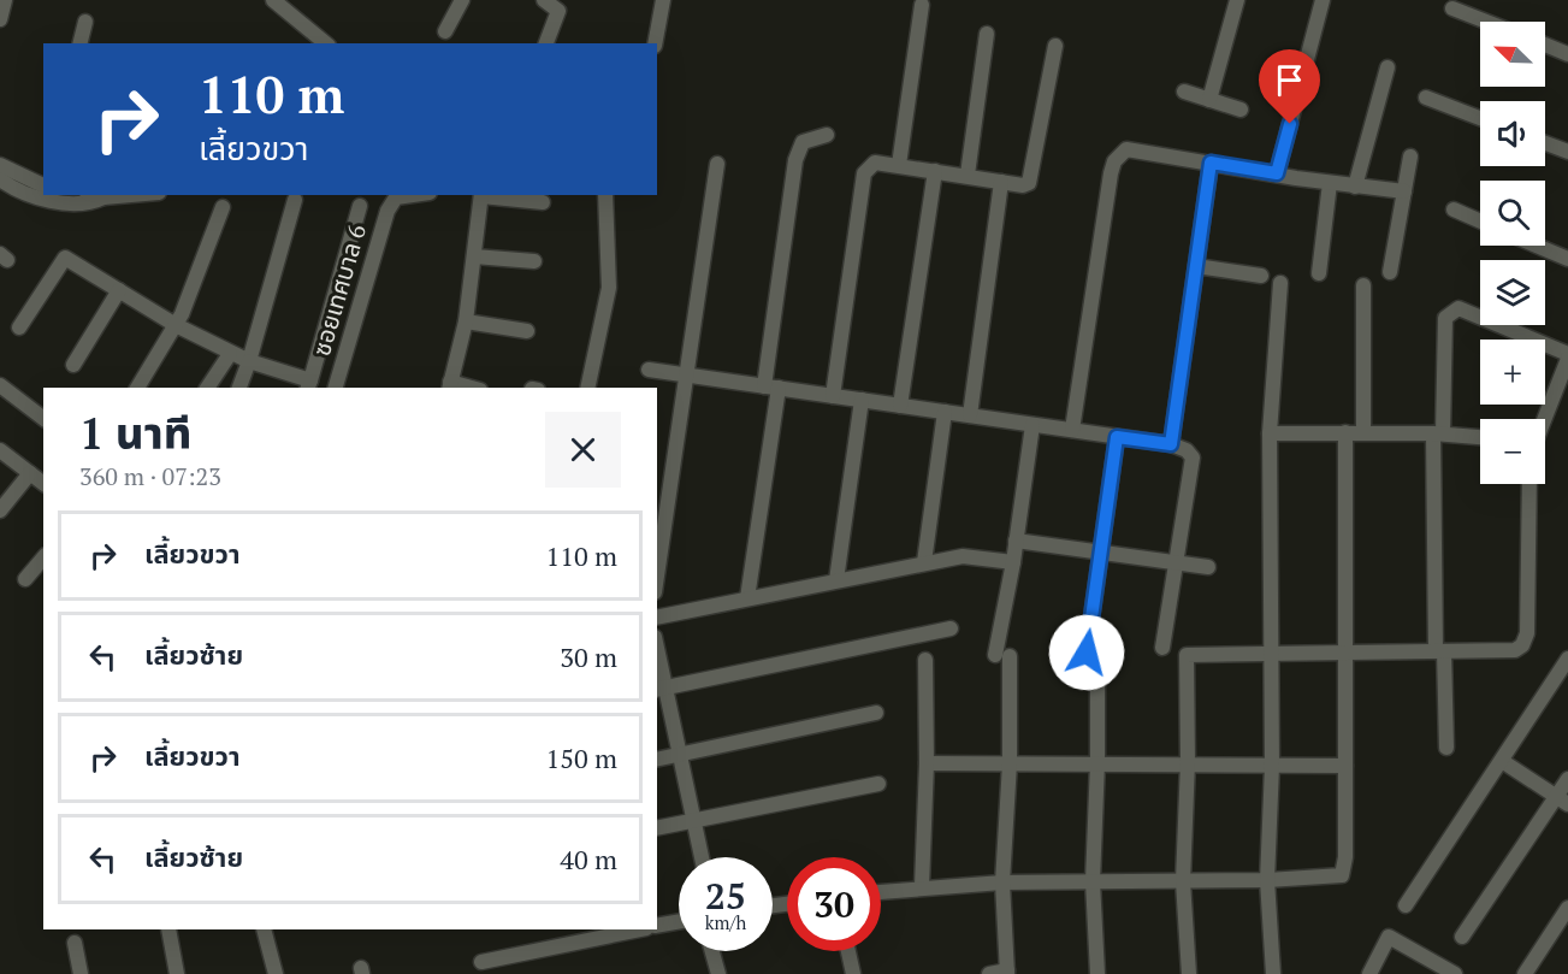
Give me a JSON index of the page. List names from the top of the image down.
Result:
{
  "streets": {
    "street": ["ซอยเทศบาล 6"]
  },
  "north": "top left",
  "page": {
    "map_buttons": ["+", "−"],
    "turn": ["110 m", "เลี้ยวขวา"],
    "heading": ["1 นาที", "360 m · 07:23"],
    "list": [
      {
        "name": "เลี้ยวขวา",
        "value": "110 m"
      },
      {
        "name": "เลี้ยวซ้าย",
        "value": "30 m"
      },
      {
        "name": "เลี้ยวขวา",
        "value": "150 m"
      },
      {
        "name": "เลี้ยวซ้าย",
        "value": "40 m"
      }
    ],
    "speed": "25 km/h",
    "limit": "30"
  }
}
